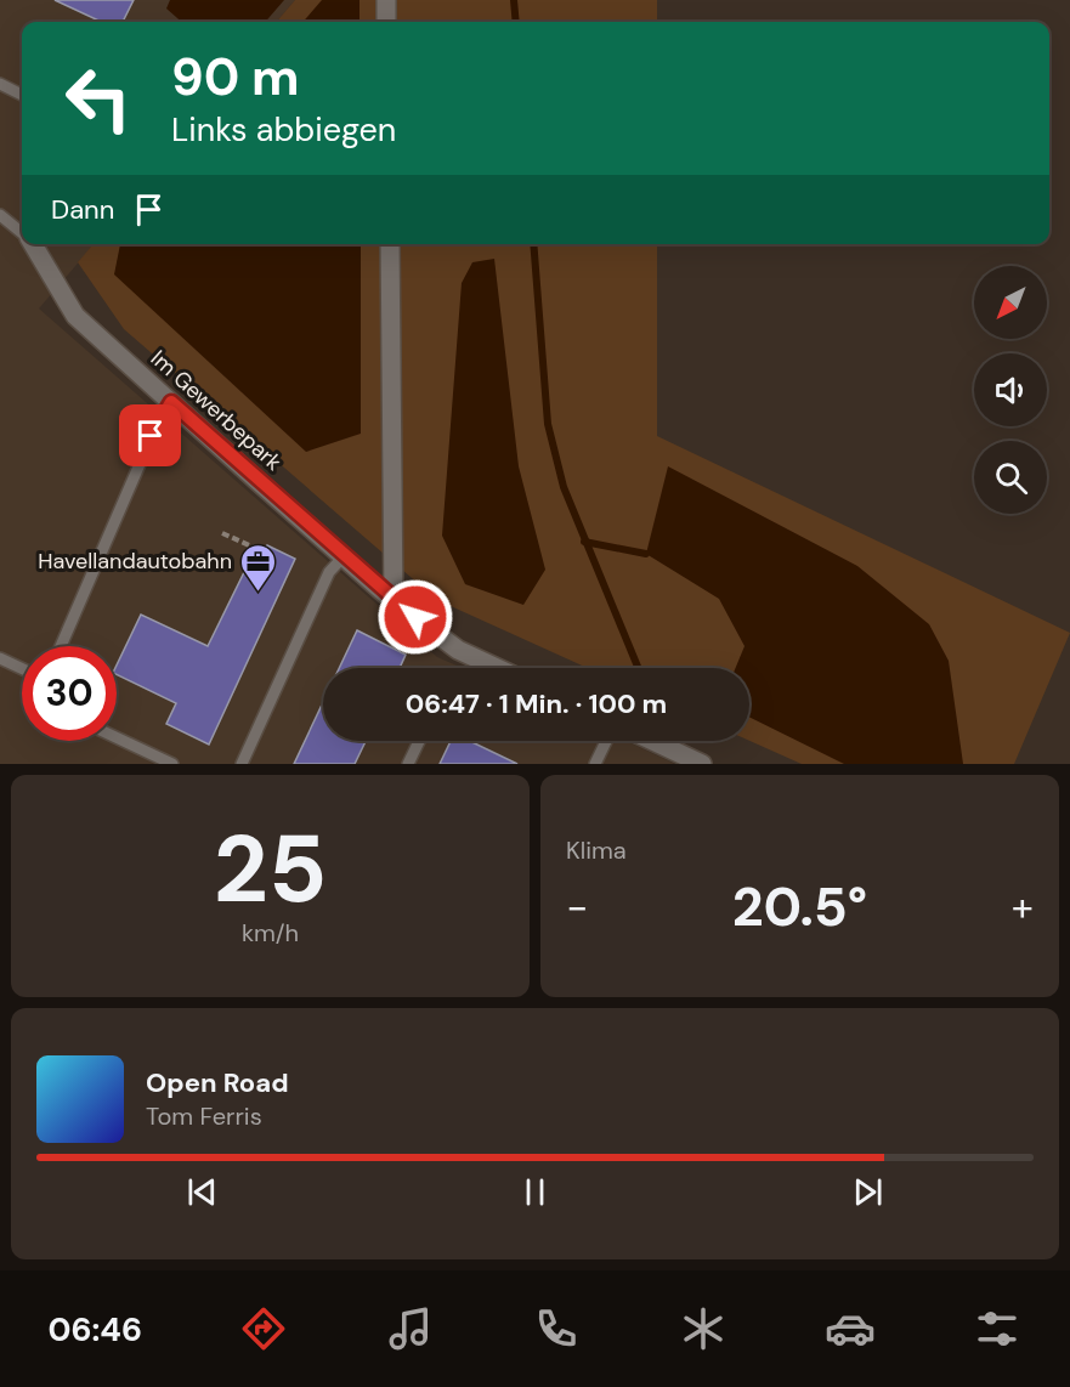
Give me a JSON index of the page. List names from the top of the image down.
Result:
{
  "streets": {
    "street": ["Im Gewerbepark"]
  },
  "places": {
    "office": ["Havellandautobahn"]
  },
  "north": "bottom left",
  "page": {
    "turn": ["90 m", "Links abbiegen"],
    "then": "Dann",
    "limit": "30",
    "trip": "06:47 · 1 Min. · 100 m",
    "tile": [
      ["25", "km/h"],
      "Klima"
    ],
    "heat": ["−", "20.5°", "+"],
    "song": ["Open Road", "Tom Ferris"],
    "tabs": "06:46"
  }
}
